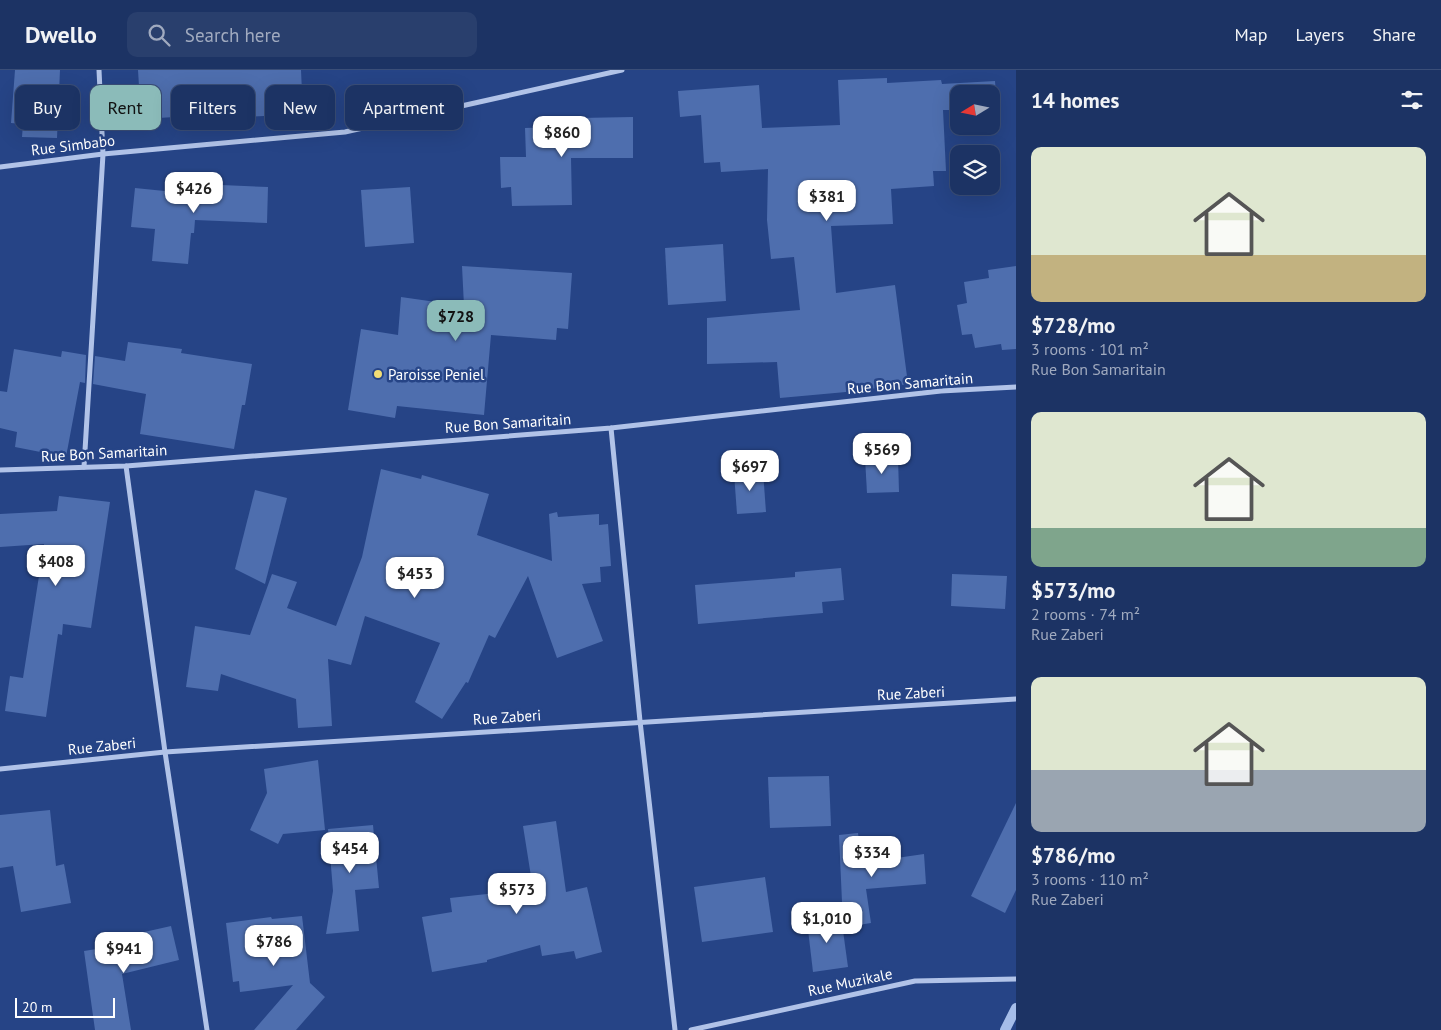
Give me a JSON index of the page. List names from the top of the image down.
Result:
{
  "streets": {
    "street": [
      "Rue Simbabo",
      "Rue Bon Samaritain",
      "Rue Zaberi",
      "Rue Muzikale"
    ]
  },
  "places": ["Paroisse Peniel"],
  "scale_bar": "20 m",
  "north": "left",
  "page": {
    "header": "Dwello",
    "search": "Search here",
    "nav": ["Map", "Layers", "Share"],
    "heading": "14 homes",
    "chip": [
      "Buy",
      "Rent",
      "Filters",
      "New",
      "Apartment"
    ],
    "price": [
      "$860",
      "$426",
      "$381",
      "$728",
      "$569",
      "$697",
      "$408",
      "$453",
      "$454",
      "$334",
      "$573",
      "$1,010",
      "$786",
      "$941"
    ],
    "list": [
      {
        "name": "$728/mo",
        "note": "3 rooms · 101 m² · Rue Bon Samaritain"
      },
      {
        "name": "$573/mo",
        "note": "2 rooms · 74 m² · Rue Zaberi"
      },
      {
        "name": "$786/mo",
        "note": "3 rooms · 110 m² · Rue Zaberi"
      }
    ],
    "scale": "20 m"
  }
}
